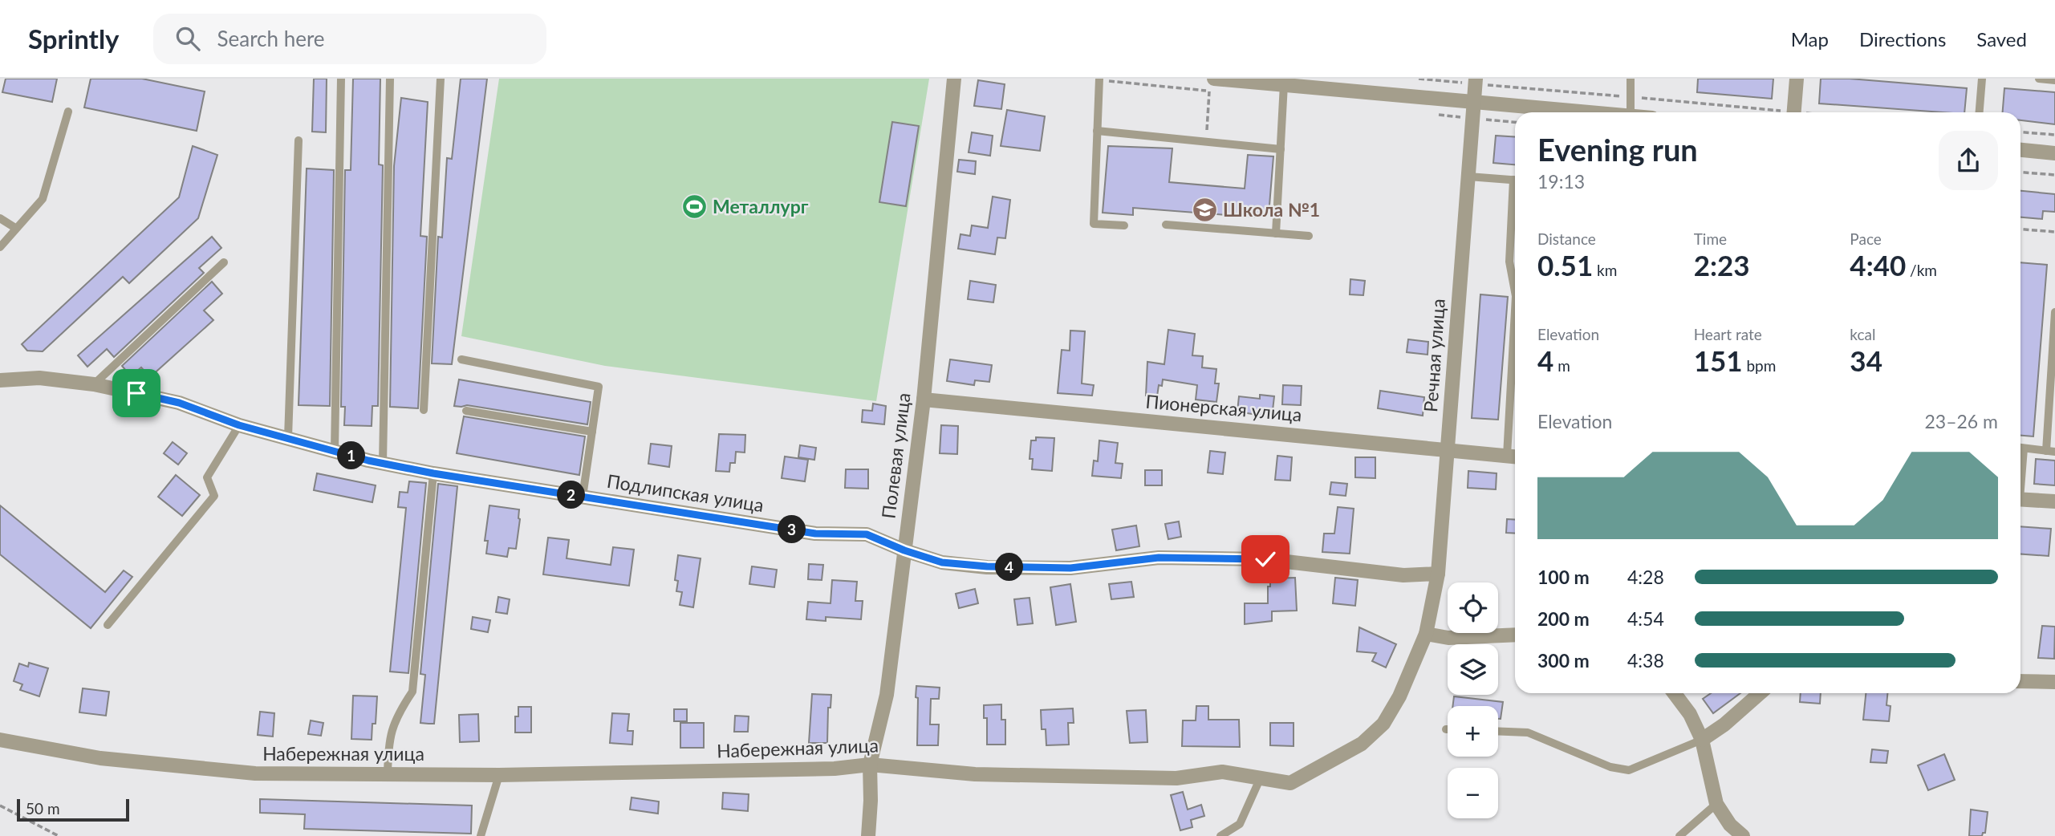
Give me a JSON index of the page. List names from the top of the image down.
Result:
{
  "streets": {
    "street": [
      "Речная улица",
      "Пионерская улица",
      "Полевая улица",
      "Подлипская улица",
      "Набережная улица"
    ]
  },
  "crossings": [
    ["Речная улица", "Пионерская улица"],
    ["Речная улица", "Подлипская улица"],
    ["Речная улица", "Набережная улица"],
    ["Пионерская улица", "Полевая улица"],
    ["Полевая улица", "Подлипская улица"],
    ["Полевая улица", "Набережная улица"]
  ],
  "places": {
    "sports": ["Металлург"],
    "school or university": ["Школа №1"]
  },
  "scale_bar": "50 m",
  "page": {
    "header": "Sprintly",
    "search": "Search here",
    "nav": ["Map", "Directions", "Saved"],
    "heading": ["Evening run", "19:13"],
    "stats": [
      ["Distance", "0.51 km"],
      ["Time", "2:23"],
      ["Pace", "4:40 /km"],
      ["Elevation", "4 m"],
      ["Heart rate", "151 bpm"],
      ["kcal", "34"]
    ],
    "chart": ["Elevation", "23–26 m"],
    "pins": [
      "1",
      "2",
      "3",
      "4"
    ],
    "list": [
      {
        "name": "100 m",
        "note": "4:28"
      },
      {
        "name": "200 m",
        "note": "4:54"
      },
      {
        "name": "300 m",
        "note": "4:38"
      }
    ],
    "map_buttons": ["+", "−"],
    "scale": "50 m"
  }
}
